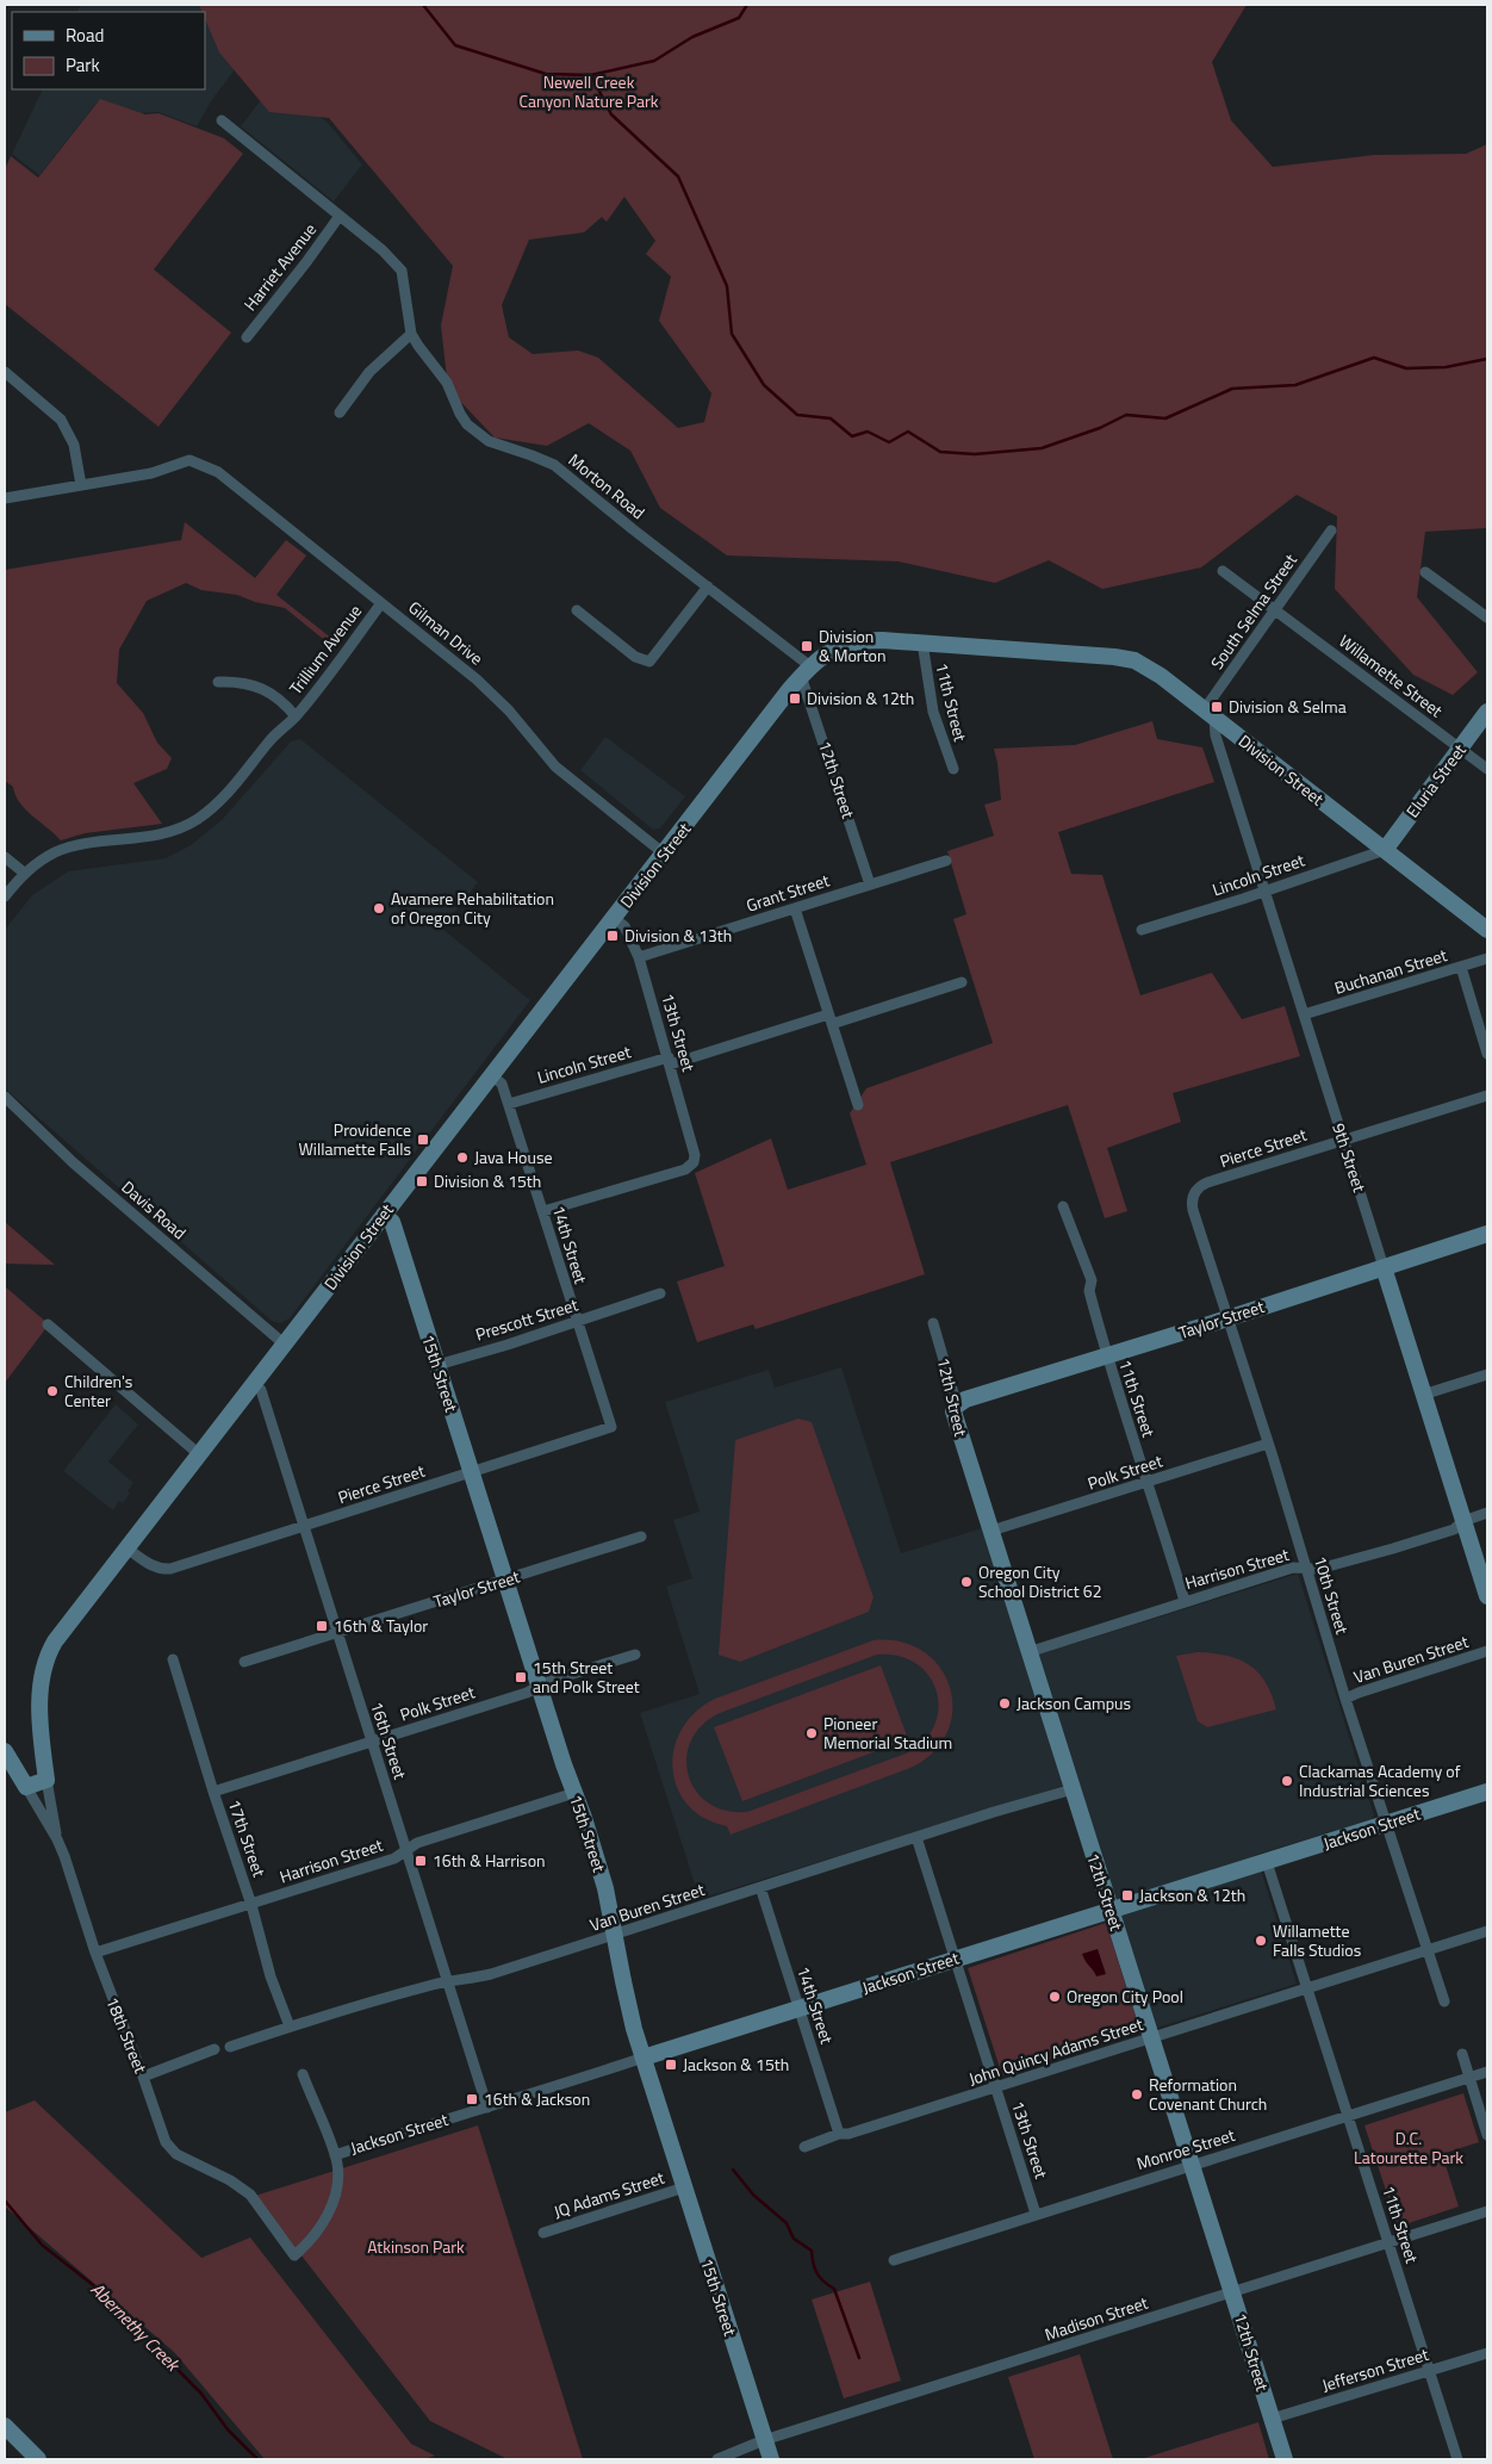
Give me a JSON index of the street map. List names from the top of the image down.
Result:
{
  "streets": {
    "street": [
      "Harriet Avenue",
      "Morton Road",
      "South Selma Street",
      "Gilman Drive",
      "Trillium Avenue",
      "Willamette Street",
      "11th Street",
      "Division Street",
      "12th Street",
      "Eluria Street",
      "Lincoln Street",
      "Grant Street",
      "Buchanan Street",
      "13th Street",
      "Pierce Street",
      "9th Street",
      "Davis Road",
      "14th Street",
      "Prescott Street",
      "Taylor Street",
      "15th Street",
      "Polk Street",
      "Harrison Street",
      "10th Street",
      "Van Buren Street",
      "16th Street",
      "Jackson Street",
      "17th Street",
      "18th Street",
      "John Quincy Adams Street",
      "Monroe Street",
      "JQ Adams Street",
      "Madison Street",
      "Jefferson Street"
    ]
  },
  "crossings": [
    ["Harriet Avenue", "Morton Road"],
    ["Morton Road", "Division Street"],
    ["Morton Road", "12th Street"],
    ["South Selma Street", "Willamette Street"],
    ["South Selma Street", "Division Street"],
    ["South Selma Street", "9th Street"],
    ["Gilman Drive", "Trillium Avenue"],
    ["Gilman Drive", "Division Street"],
    ["Willamette Street", "Eluria Street"],
    ["11th Street", "Division Street"],
    ["11th Street", "Taylor Street"],
    ["11th Street", "Polk Street"],
    ["11th Street", "Harrison Street"],
    ["11th Street", "Jackson Street"],
    ["11th Street", "John Quincy Adams Street"],
    ["11th Street", "Monroe Street"],
    ["11th Street", "Madison Street"],
    ["11th Street", "Jefferson Street"],
    ["Division Street", "12th Street"],
    ["Division Street", "Eluria Street"],
    ["Division Street", "Lincoln Street"],
    ["Division Street", "13th Street"],
    ["Division Street", "Pierce Street"],
    ["Division Street", "9th Street"],
    ["Division Street", "Davis Road"],
    ["Division Street", "14th Street"],
    ["Division Street", "15th Street"],
    ["Division Street", "16th Street"],
    ["Division Street", "18th Street"],
    ["12th Street", "Grant Street"],
    ["12th Street", "Taylor Street"],
    ["12th Street", "Polk Street"],
    ["12th Street", "Harrison Street"],
    ["12th Street", "Van Buren Street"],
    ["12th Street", "Jackson Street"],
    ["12th Street", "John Quincy Adams Street"],
    ["12th Street", "Monroe Street"],
    ["12th Street", "Madison Street"],
    ["12th Street", "Jefferson Street"],
    ["Eluria Street", "Lincoln Street"],
    ["Lincoln Street", "13th Street"],
    ["Lincoln Street", "9th Street"],
    ["Lincoln Street", "14th Street"],
    ["Grant Street", "13th Street"],
    ["Buchanan Street", "9th Street"],
    ["13th Street", "14th Street"],
    ["13th Street", "Van Buren Street"],
    ["13th Street", "Jackson Street"],
    ["13th Street", "John Quincy Adams Street"],
    ["13th Street", "Monroe Street"],
    ["Pierce Street", "9th Street"],
    ["Pierce Street", "14th Street"],
    ["Pierce Street", "15th Street"],
    ["Pierce Street", "10th Street"],
    ["Pierce Street", "16th Street"],
    ["9th Street", "Taylor Street"],
    ["9th Street", "Harrison Street"],
    ["14th Street", "Prescott Street"],
    ["14th Street", "Van Buren Street"],
    ["14th Street", "Jackson Street"],
    ["14th Street", "John Quincy Adams Street"],
    ["Prescott Street", "15th Street"],
    ["Taylor Street", "15th Street"],
    ["Taylor Street", "10th Street"],
    ["Taylor Street", "16th Street"],
    ["15th Street", "Polk Street"],
    ["15th Street", "Harrison Street"],
    ["15th Street", "Van Buren Street"],
    ["15th Street", "Jackson Street"],
    ["15th Street", "JQ Adams Street"],
    ["15th Street", "Madison Street"],
    ["Polk Street", "10th Street"],
    ["Polk Street", "16th Street"],
    ["Polk Street", "17th Street"],
    ["Harrison Street", "10th Street"],
    ["Harrison Street", "16th Street"],
    ["Harrison Street", "17th Street"],
    ["Harrison Street", "18th Street"],
    ["10th Street", "Van Buren Street"],
    ["10th Street", "Jackson Street"],
    ["10th Street", "John Quincy Adams Street"],
    ["Van Buren Street", "16th Street"],
    ["Van Buren Street", "17th Street"],
    ["16th Street", "Jackson Street"],
    ["Jackson Street", "18th Street"]
  ],
  "water": ["Abernethy Creek"],
  "parks": ["Newell Creek Canyon Nature Park", "D.C. Latourette Park", "Atkinson Park"],
  "places": {
    "transit": [
      "Division & Morton",
      "Division & 12th",
      "Division & Selma",
      "Division & 13th",
      "Providence Willamette Falls",
      "Division & 15th",
      "16th & Taylor",
      "15th Street and Polk Street",
      "16th & Harrison",
      "Jackson & 12th",
      "Jackson & 15th",
      "16th & Jackson"
    ],
    "other": [
      "Avamere Rehabilitation of Oregon City",
      "Java House",
      "Children's Center",
      "Oregon City School District 62",
      "Jackson Campus",
      "Pioneer Memorial Stadium",
      "Clackamas Academy of Industrial Sciences",
      "Willamette Falls Studios",
      "Oregon City Pool",
      "Reformation Covenant Church"
    ]
  },
  "legend": ["Road", "Park"]
}
